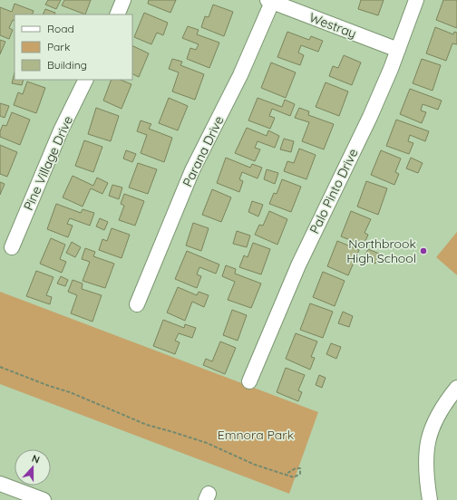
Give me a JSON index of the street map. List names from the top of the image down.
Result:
{
  "streets": {
    "street": [
      "Westray",
      "Parana Drive",
      "Pine Village Drive",
      "Palo Pinto Drive"
    ]
  },
  "crossings": [
    ["Westray", "Parana Drive"],
    ["Westray", "Palo Pinto Drive"]
  ],
  "parks": ["Emnora Park"],
  "places": ["Northbrook High School"],
  "legend": ["Road", "Park", "Building"],
  "north": "top"
}
